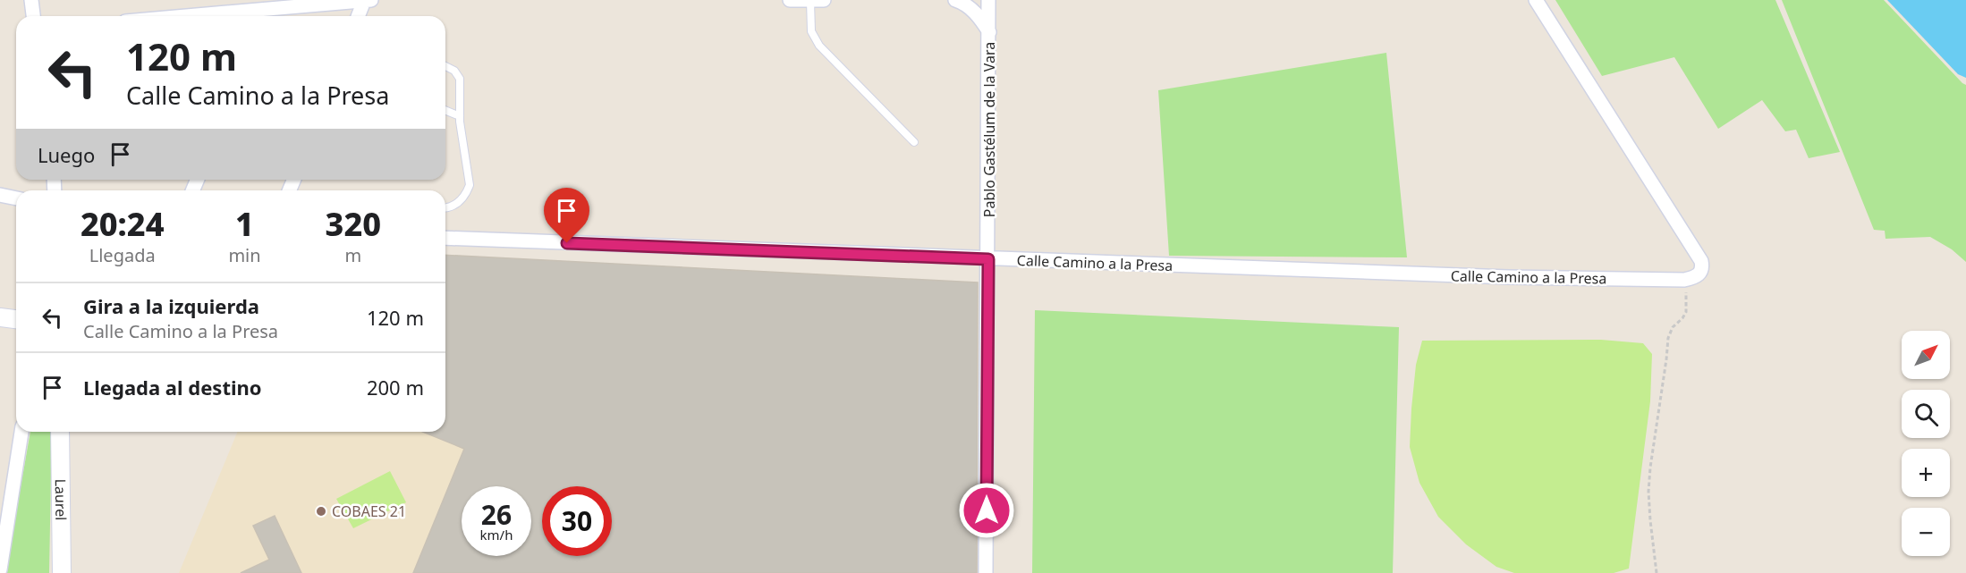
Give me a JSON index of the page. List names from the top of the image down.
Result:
{
  "streets": {
    "street": ["Pablo Gastélum de la Vara", "Calle Camino a la Presa", "Laurel"]
  },
  "crossings": [
    ["Pablo Gastélum de la Vara", "Calle Camino a la Presa"]
  ],
  "places": ["COBAES 21"],
  "north": "top right",
  "page": {
    "turn": ["120 m", "Calle Camino a la Presa"],
    "then": "Luego",
    "eta": [
      "20:24",
      "Llegada",
      "1",
      "min",
      "320",
      "m"
    ],
    "list": [
      {
        "name": "Gira a la izquierda",
        "note": "Calle Camino a la Presa",
        "value": "120 m"
      },
      {
        "name": "Llegada al destino",
        "value": "200 m"
      }
    ],
    "map_buttons": ["+", "−"],
    "speed": "26 km/h",
    "limit": "30"
  }
}
